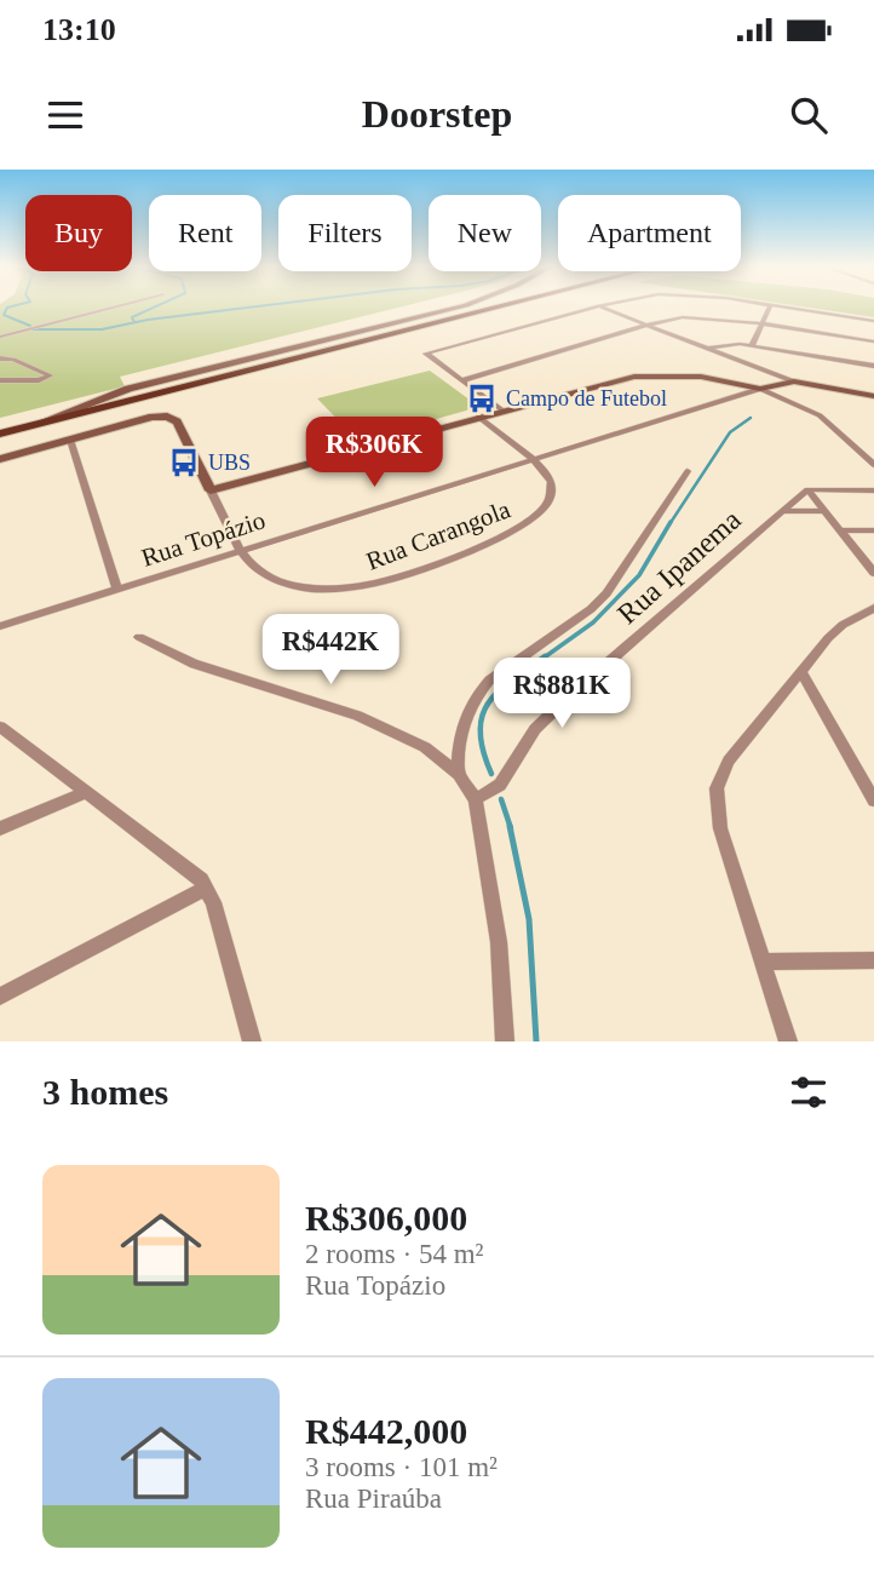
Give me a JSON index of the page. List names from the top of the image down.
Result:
{
  "streets": {
    "street": ["Rua Carangola", "Rua Topázio", "Rua Ipanema"]
  },
  "crossings": [
    ["Rua Carangola", "Rua Topázio"]
  ],
  "places": {
    "bus stop": ["Campo de Futebol", "UBS"]
  },
  "page": {
    "status": "13:10",
    "header": "Doorstep",
    "chip": [
      "Buy",
      "Rent",
      "Filters",
      "New",
      "Apartment"
    ],
    "price": ["R$306K", "R$442K", "R$881K"],
    "heading": "3 homes",
    "list": [
      {
        "name": "R$306,000",
        "note": "2 rooms · 54 m² · Rua Topázio"
      },
      {
        "name": "R$442,000",
        "note": "3 rooms · 101 m² · Rua Piraúba"
      }
    ]
  }
}
